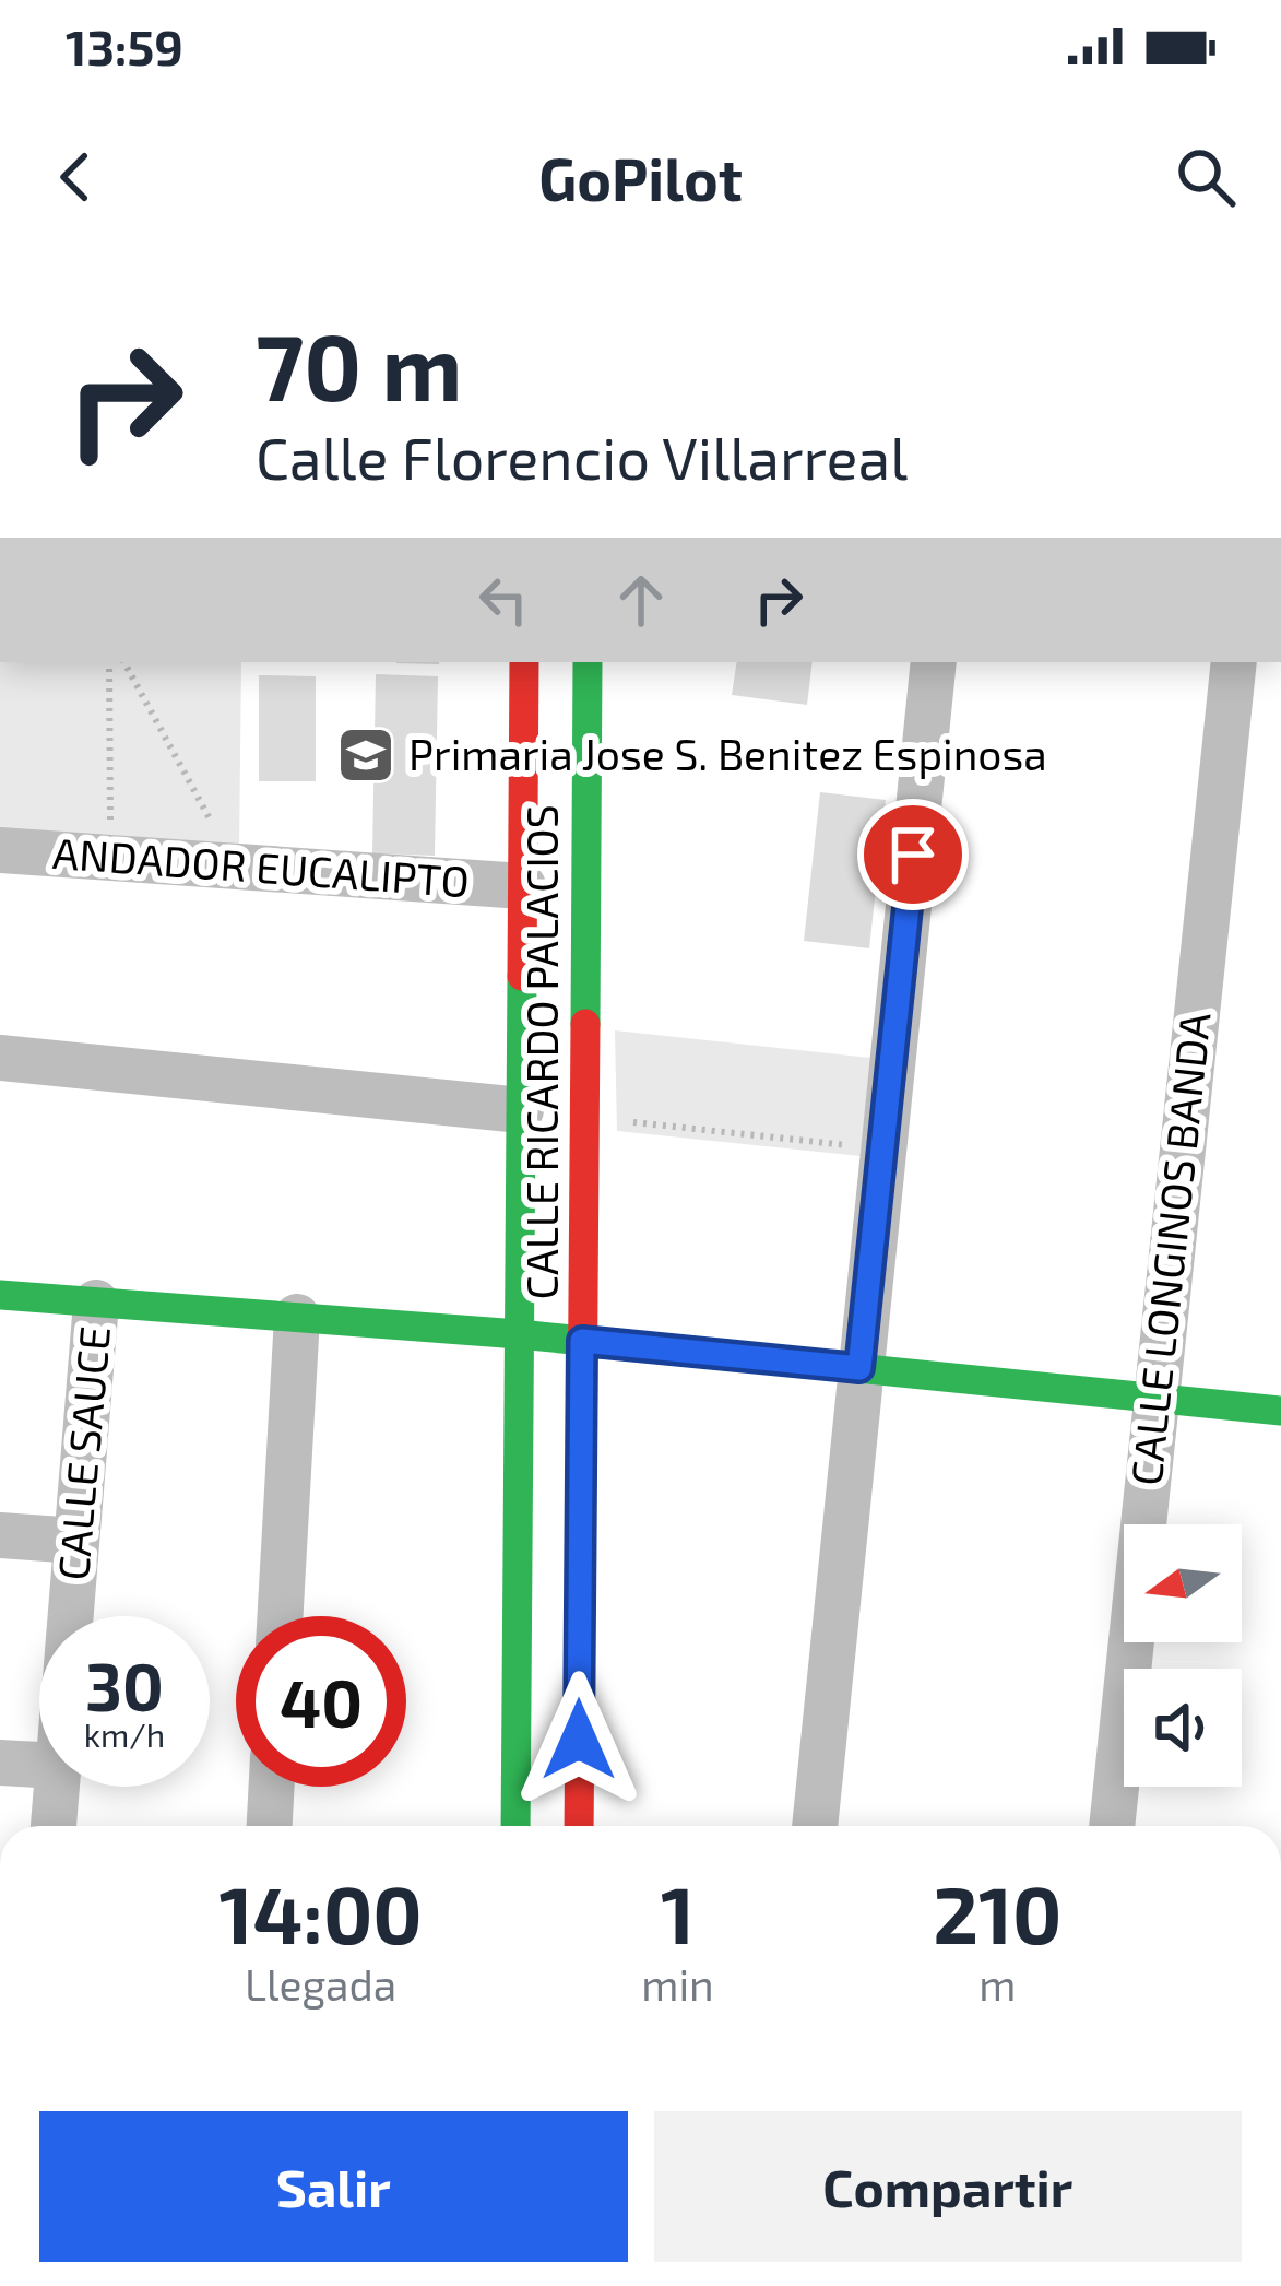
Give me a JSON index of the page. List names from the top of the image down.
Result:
{
  "streets": {
    "street": [
      "ANDADOR EUCALIPTO",
      "CALLE RICARDO PALACIOS",
      "CALLE LONGINOS BANDA",
      "CALLE SAUCE"
    ]
  },
  "crossings": [
    ["ANDADOR EUCALIPTO", "CALLE RICARDO PALACIOS"]
  ],
  "places": {
    "school or university": ["Primaria Jose S. Benitez Espinosa"]
  },
  "north": "left",
  "page": {
    "status": "13:59",
    "header": "GoPilot",
    "turn": ["70 m", "Calle Florencio Villarreal"],
    "speed": "30 km/h",
    "limit": "40",
    "eta": [
      "14:00",
      "Llegada",
      "1",
      "min",
      "210",
      "m"
    ],
    "buttons": ["Salir", "Compartir"]
  }
}
